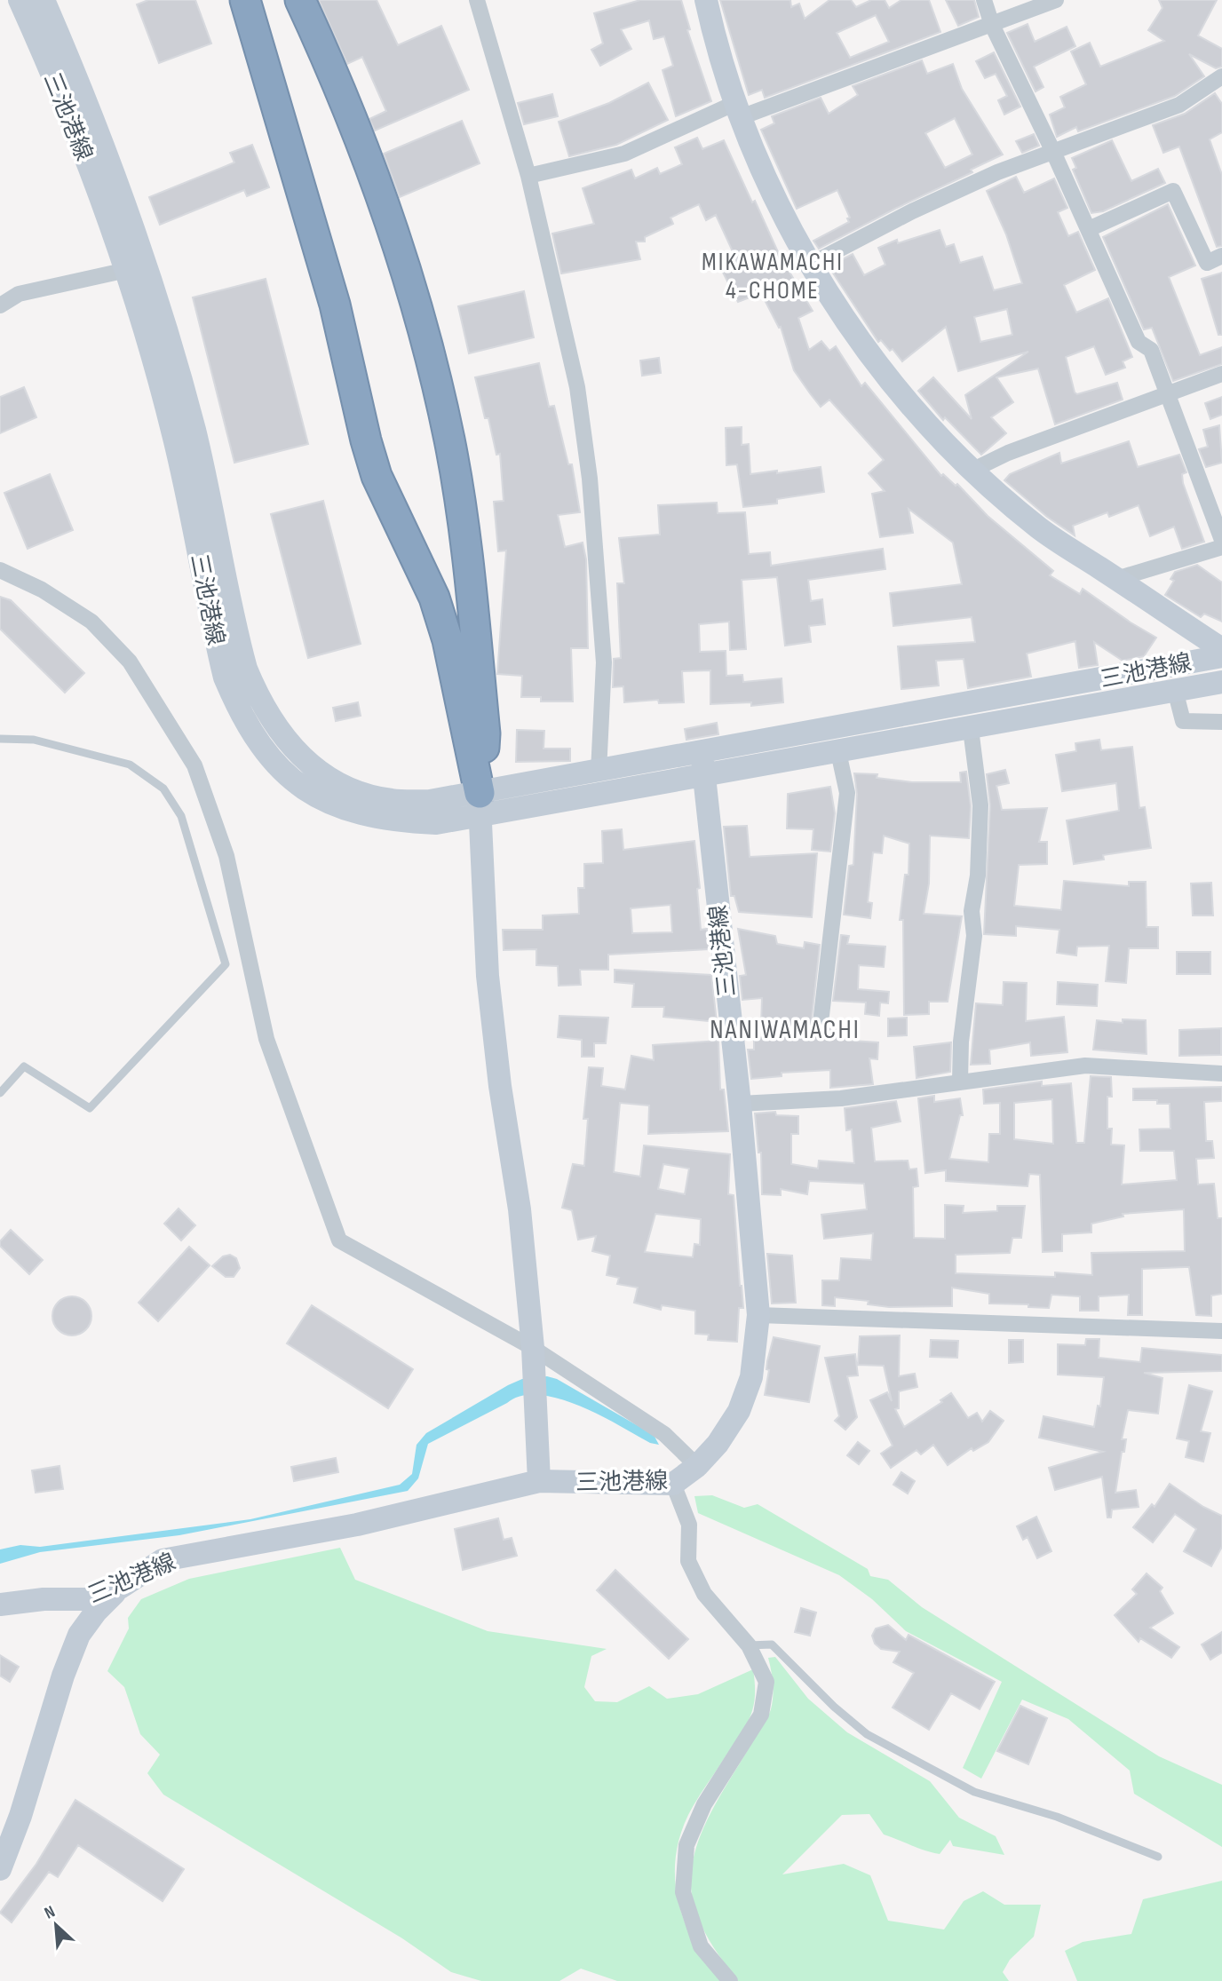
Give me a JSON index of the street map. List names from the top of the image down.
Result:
{
  "streets": {
    "main road": ["三池港線"]
  },
  "districts": ["MIKAWAMACHI 4-CHOME", "NANIWAMACHI"],
  "north": "top left"
}
